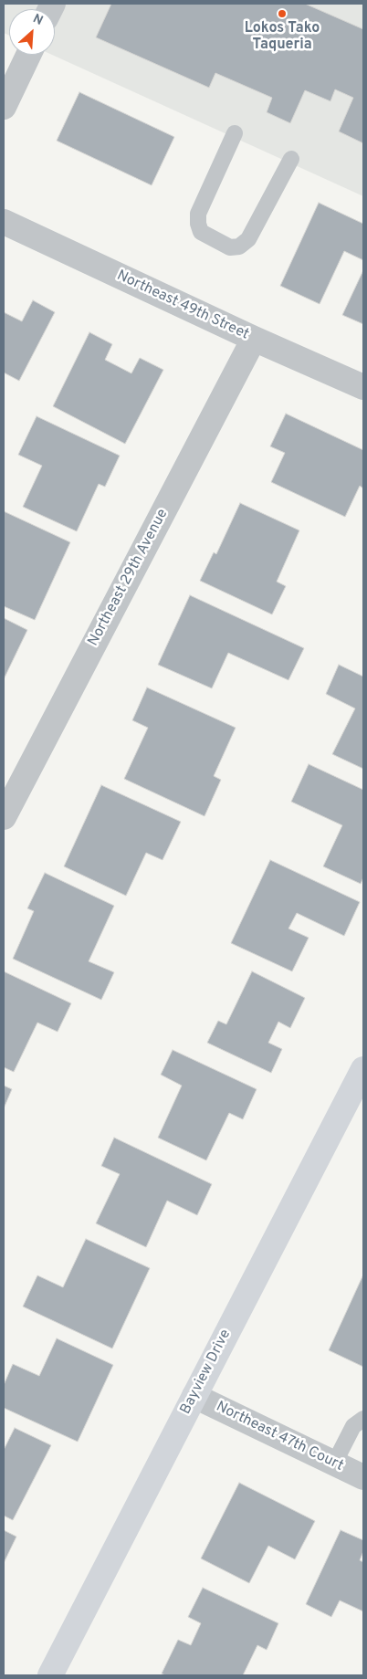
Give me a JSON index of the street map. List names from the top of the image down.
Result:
{
  "streets": {
    "street": [
      "Northeast 49th Street",
      "Northeast 29th Avenue",
      "Bayview Drive",
      "Northeast 47th Court"
    ]
  },
  "crossings": [
    ["Northeast 49th Street", "Northeast 29th Avenue"],
    ["Bayview Drive", "Northeast 47th Court"]
  ],
  "places": ["Lokos Tako Taqueria"],
  "north": "top right"
}
